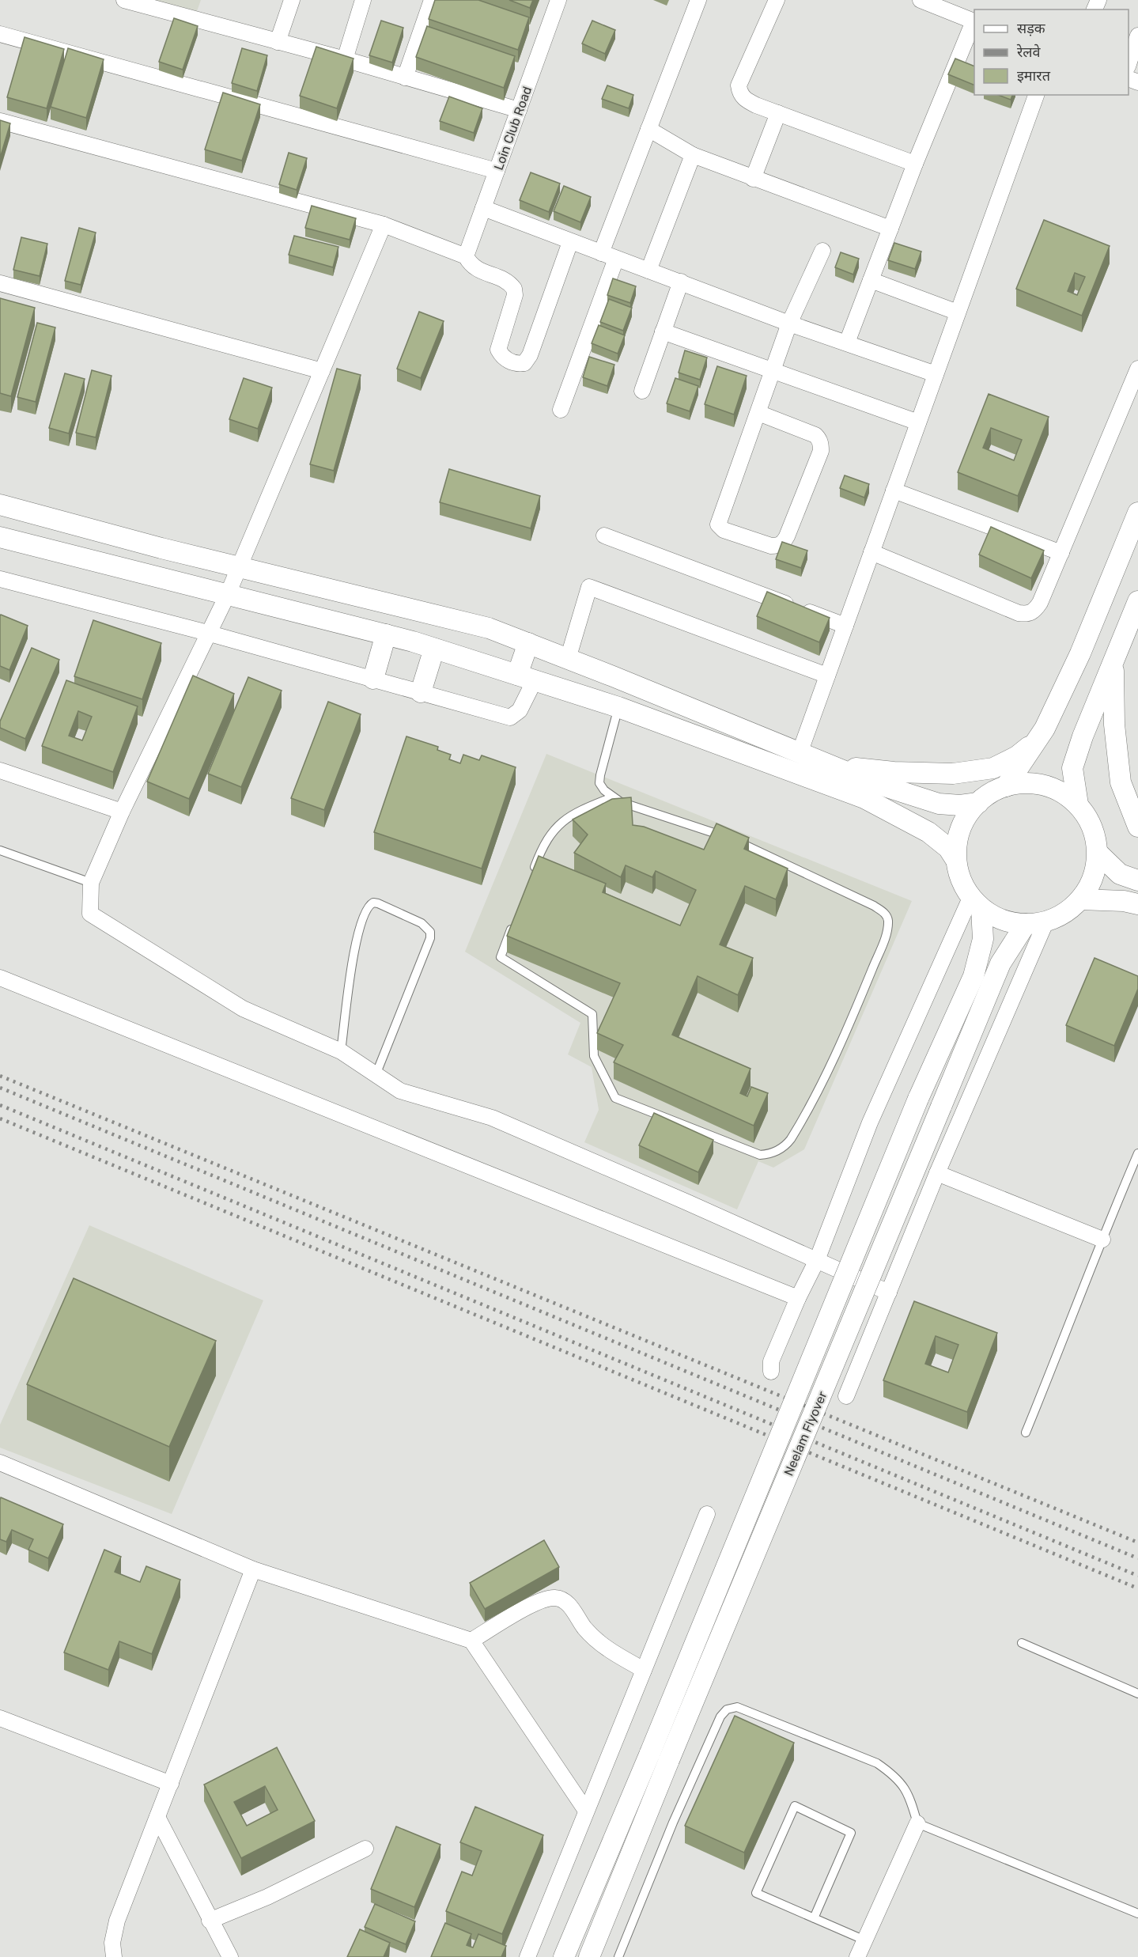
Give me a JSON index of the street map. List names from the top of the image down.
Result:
{
  "streets": {
    "street": ["Loin Club Road", "Neelam Flyover"]
  },
  "legend": ["सड़क", "रेलवे", "इमारत"]
}
